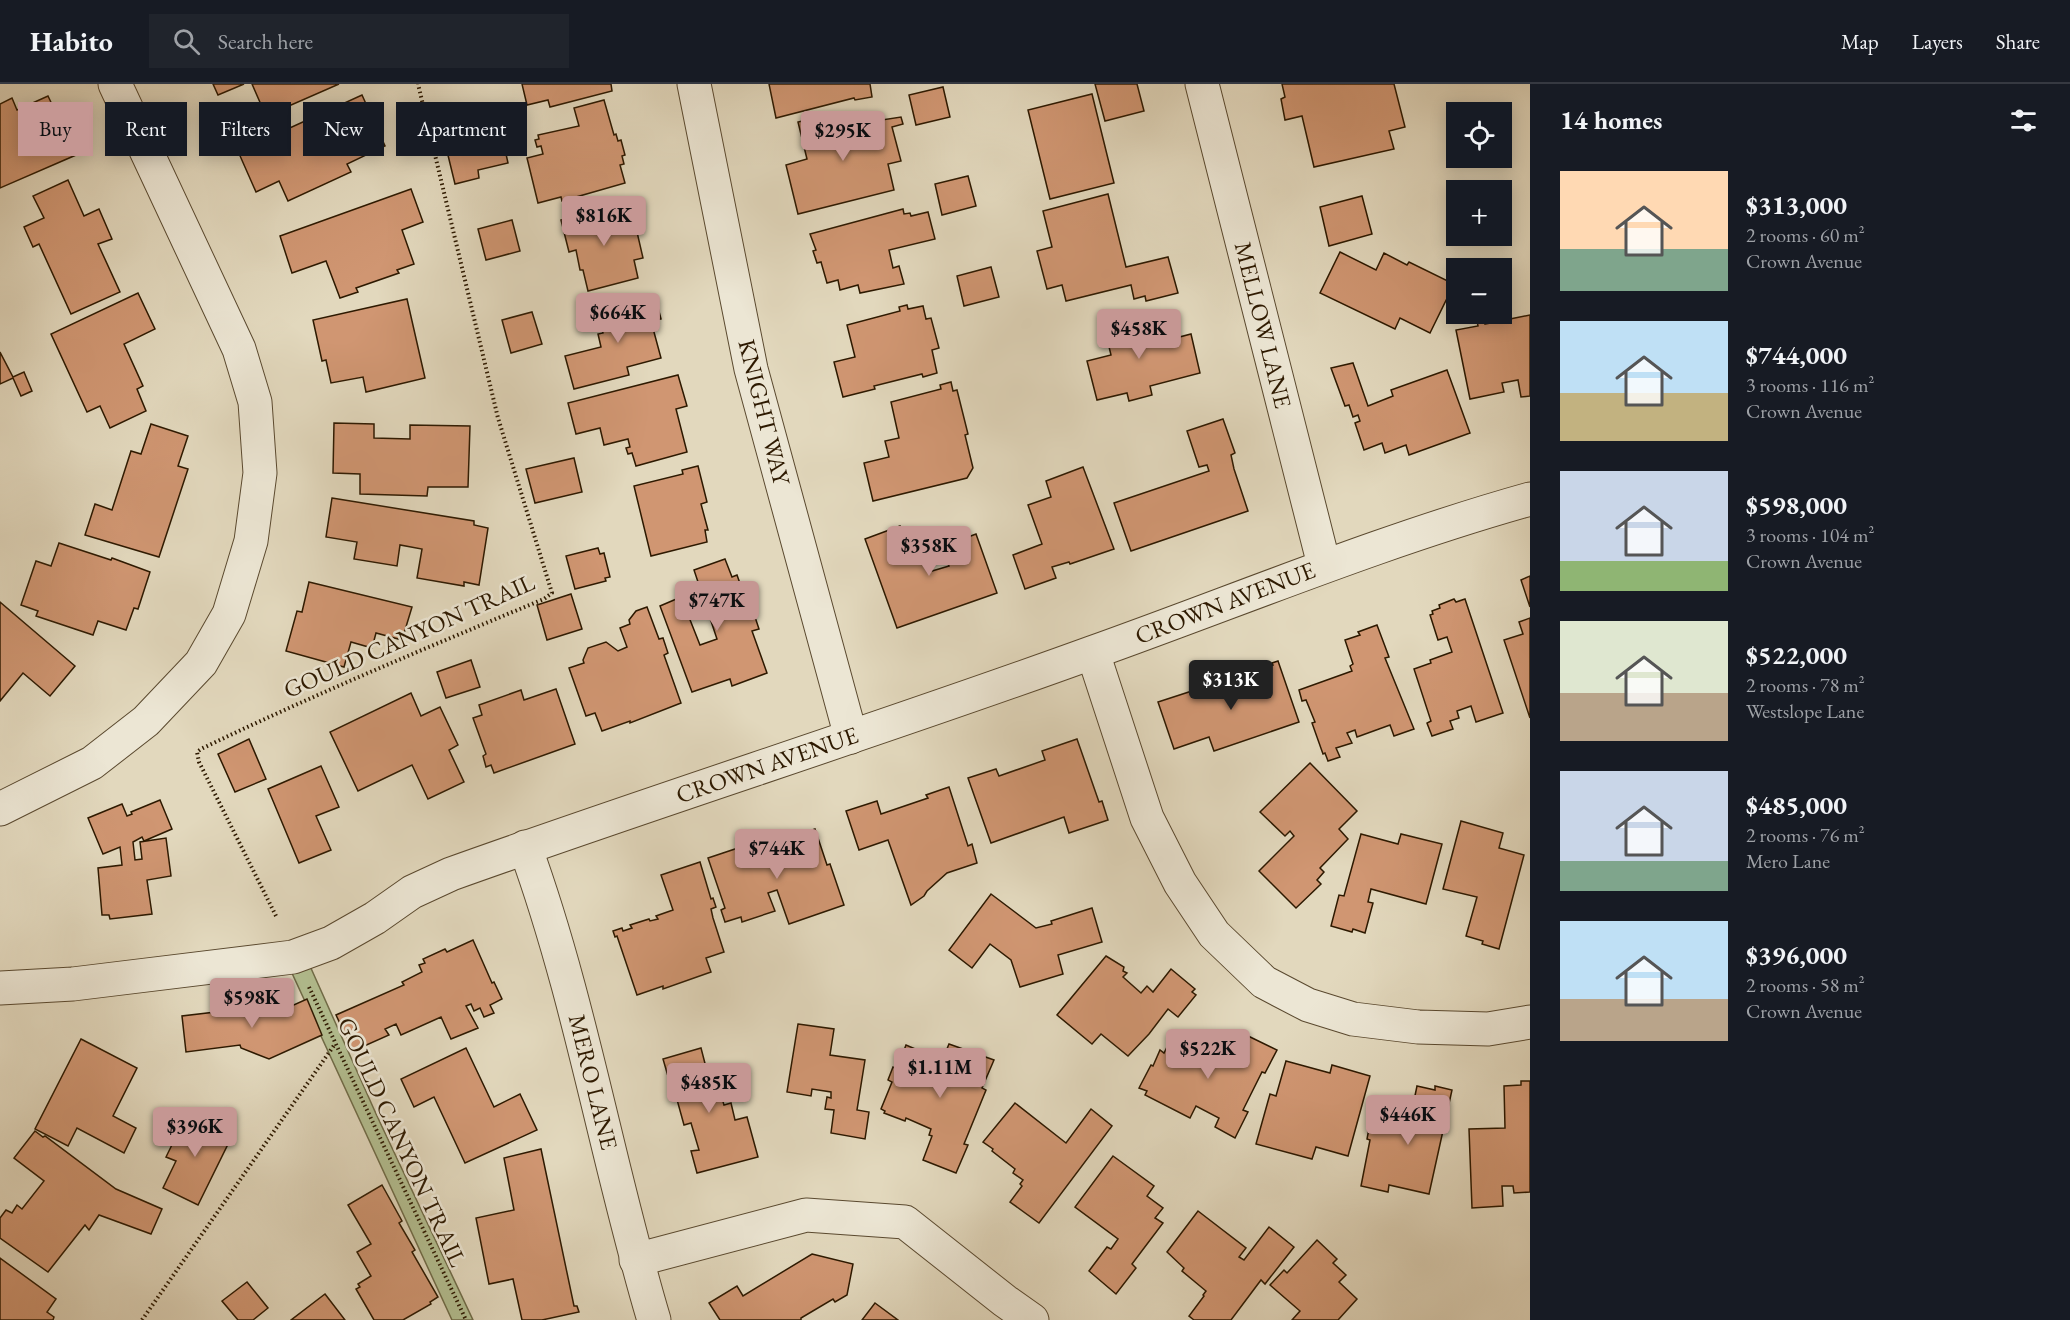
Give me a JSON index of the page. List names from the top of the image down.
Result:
{
  "streets": {
    "street": [
      "MELLOW LANE",
      "KNIGHT WAY",
      "CROWN AVENUE",
      "MERO LANE"
    ],
    "path": ["GOULD CANYON TRAIL"]
  },
  "crossings": [
    ["MELLOW LANE", "CROWN AVENUE"],
    ["KNIGHT WAY", "CROWN AVENUE"],
    ["CROWN AVENUE", "MERO LANE"]
  ],
  "page": {
    "header": "Habito",
    "search": "Search here",
    "nav": ["Map", "Layers", "Share"],
    "heading": "14 homes",
    "map_buttons": ["+", "−"],
    "chip": [
      "Buy",
      "Rent",
      "Filters",
      "New",
      "Apartment"
    ],
    "price": [
      "$295K",
      "$816K",
      "$664K",
      "$458K",
      "$358K",
      "$747K",
      "$313K",
      "$744K",
      "$598K",
      "$522K",
      "$1.11M",
      "$485K",
      "$446K",
      "$396K"
    ],
    "list": [
      {
        "name": "$313,000",
        "note": "2 rooms · 60 m² · Crown Avenue"
      },
      {
        "name": "$744,000",
        "note": "3 rooms · 116 m² · Crown Avenue"
      },
      {
        "name": "$598,000",
        "note": "3 rooms · 104 m² · Crown Avenue"
      },
      {
        "name": "$522,000",
        "note": "2 rooms · 78 m² · Westslope Lane"
      },
      {
        "name": "$485,000",
        "note": "2 rooms · 76 m² · Mero Lane"
      },
      {
        "name": "$396,000",
        "note": "2 rooms · 58 m² · Crown Avenue"
      }
    ]
  }
}
